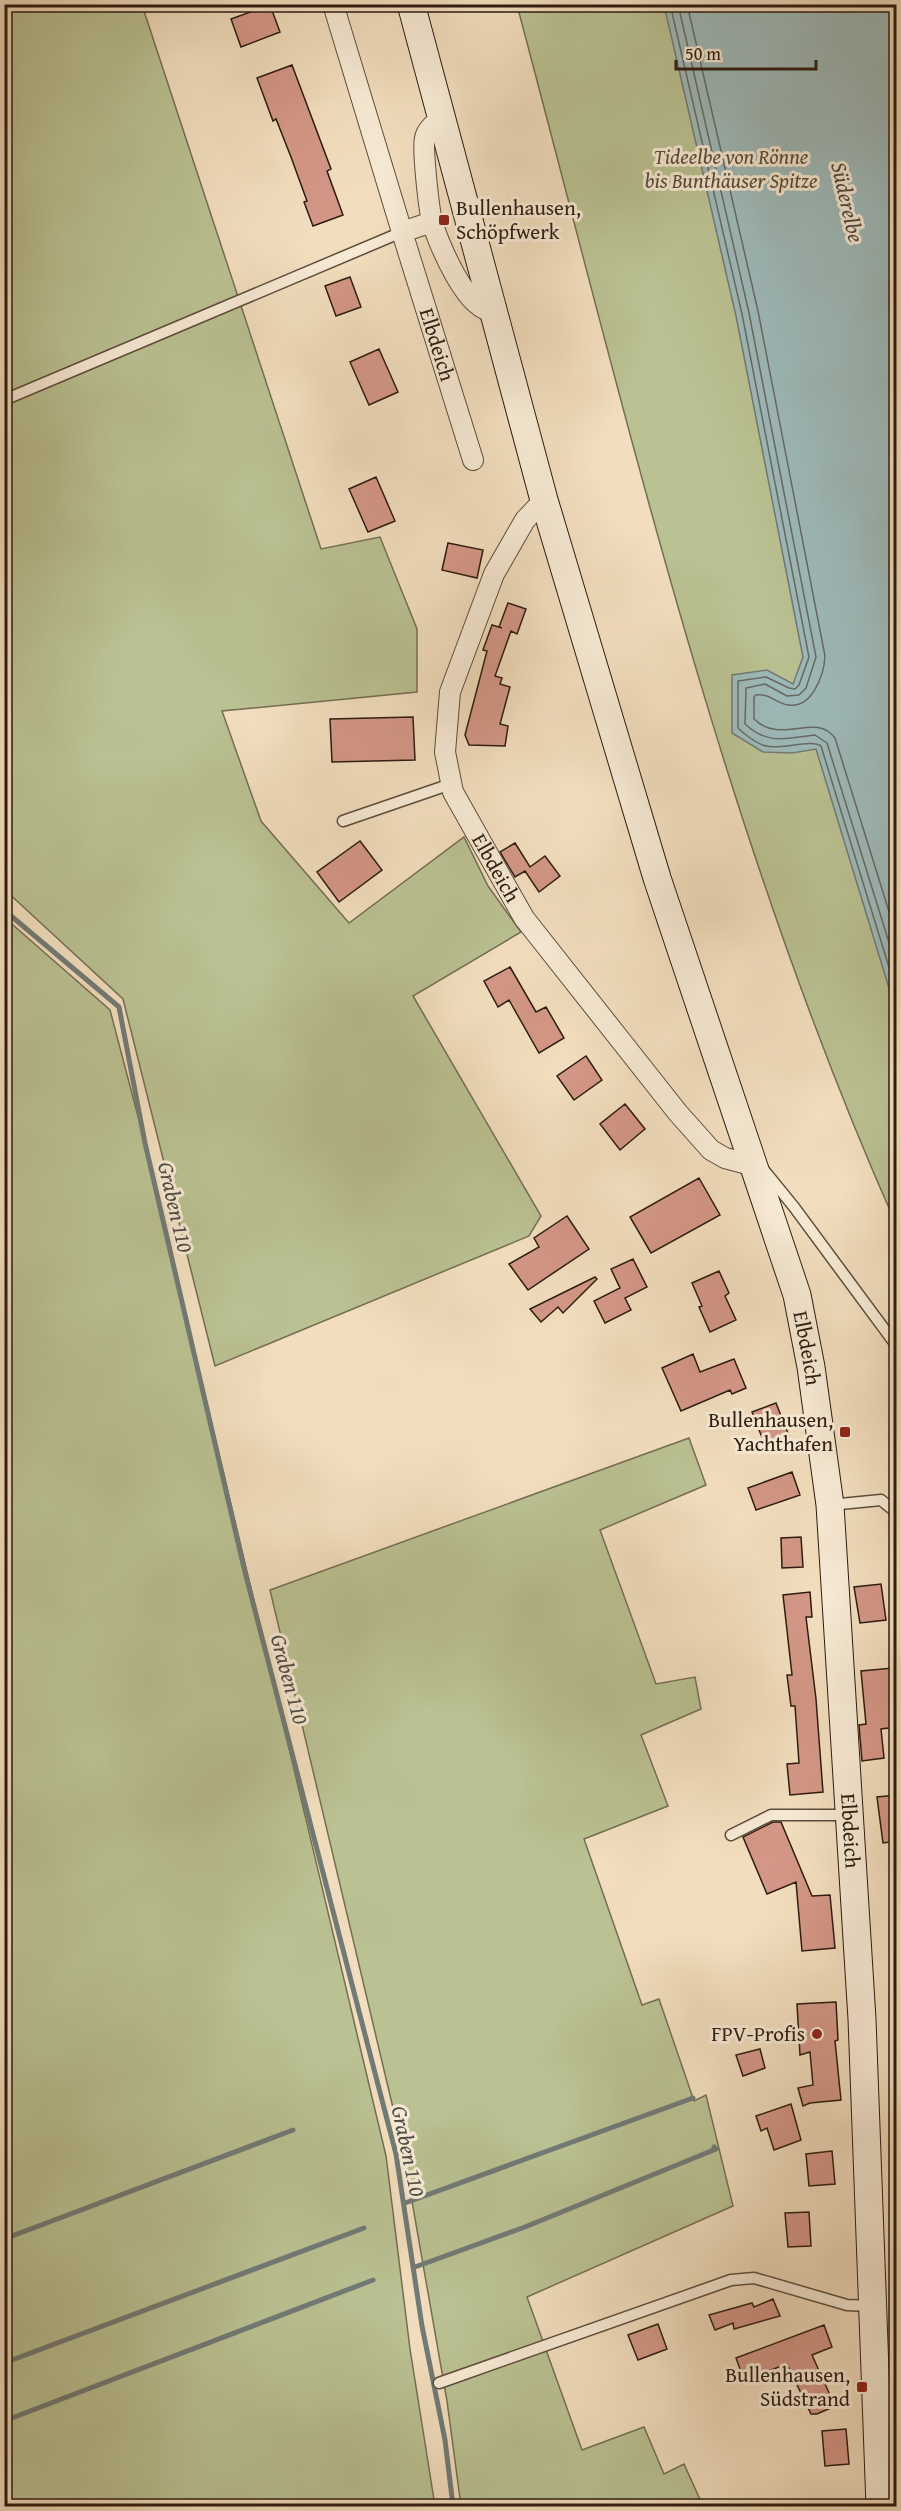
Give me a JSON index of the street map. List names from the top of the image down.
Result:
{
  "streets": {
    "street": ["Elbdeich"]
  },
  "water": ["Süderelbe", "Graben 110"],
  "parks": ["Tideelbe von Rönne bis Bunthäuser Spitze"],
  "places": {
    "transit": ["Bullenhausen, Schöpfwerk", "Bullenhausen, Yachthafen", "Bullenhausen, Südstrand"],
    "other": ["FPV-Profis"]
  },
  "scale_bar": "50 m"
}
